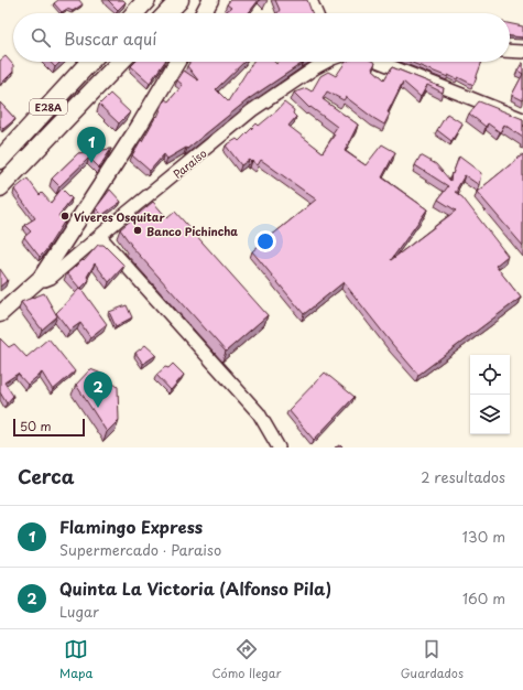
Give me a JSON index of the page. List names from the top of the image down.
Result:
{
  "streets": {
    "highway": ["E28A"],
    "main road": ["Paraiso"]
  },
  "places": ["Víveres Osquitar", "Banco Pichincha"],
  "scale_bar": "50 m",
  "page": {
    "search": "Buscar aquí",
    "pins": ["1", "2"],
    "scale": "50 m",
    "heading": ["Cerca", "2 resultados"],
    "list": [
      {
        "mark": "1",
        "name": "Flamingo Express",
        "note": "Supermercado · Paraiso",
        "value": "130 m"
      },
      {
        "mark": "2",
        "name": "Quinta La Victoria (Alfonso Pila)",
        "note": "Lugar",
        "value": "160 m"
      }
    ],
    "nav": ["Mapa", "Cómo llegar", "Guardados"]
  }
}
